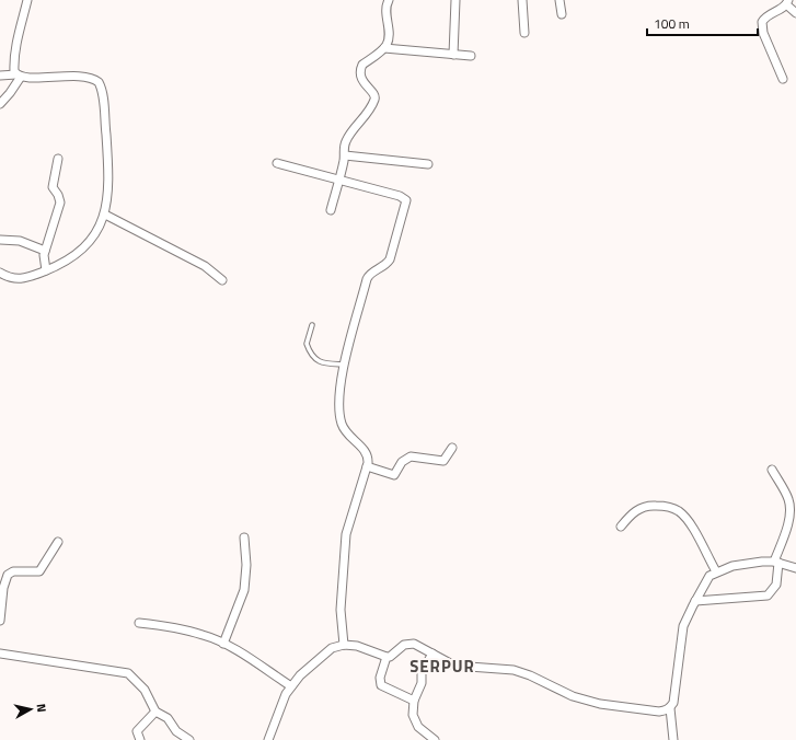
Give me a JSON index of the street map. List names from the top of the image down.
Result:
{
  "districts": ["SERPUR"],
  "scale_bar": "100 m",
  "north": "right"
}
